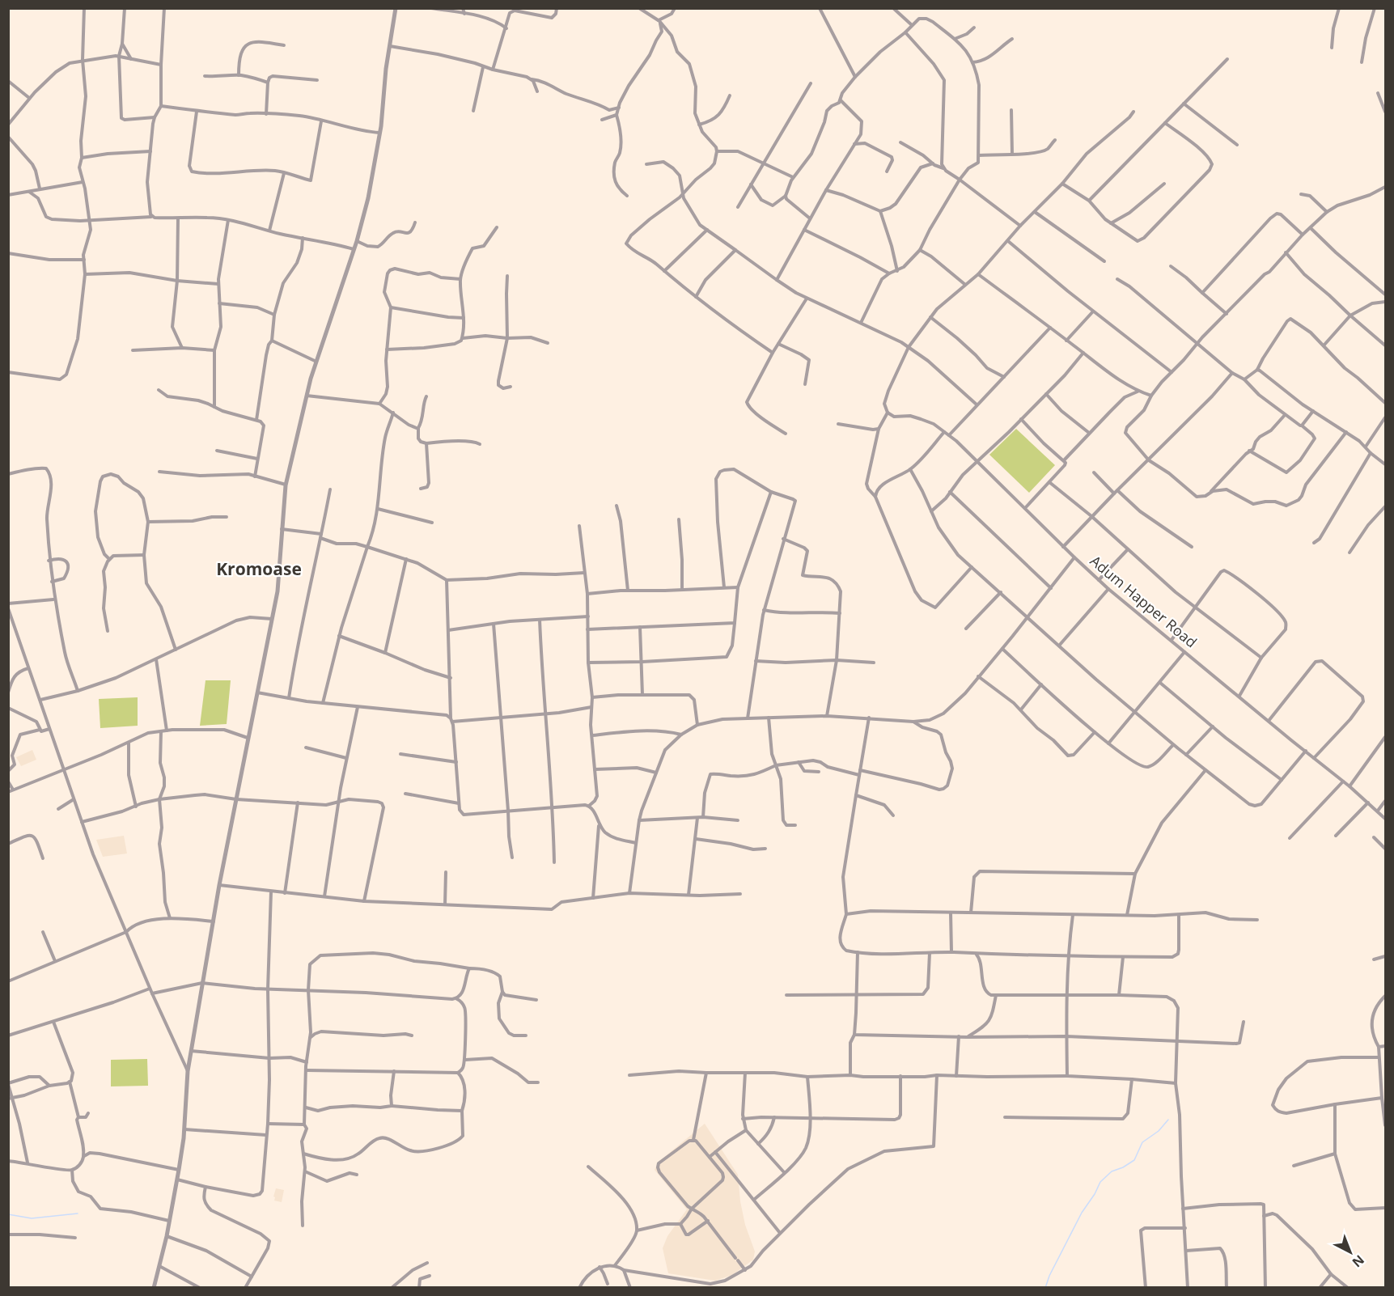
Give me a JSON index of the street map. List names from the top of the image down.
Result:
{
  "streets": {
    "street": ["Adum Happer Road"]
  },
  "districts": ["Kromoase"],
  "north": "bottom right"
}
